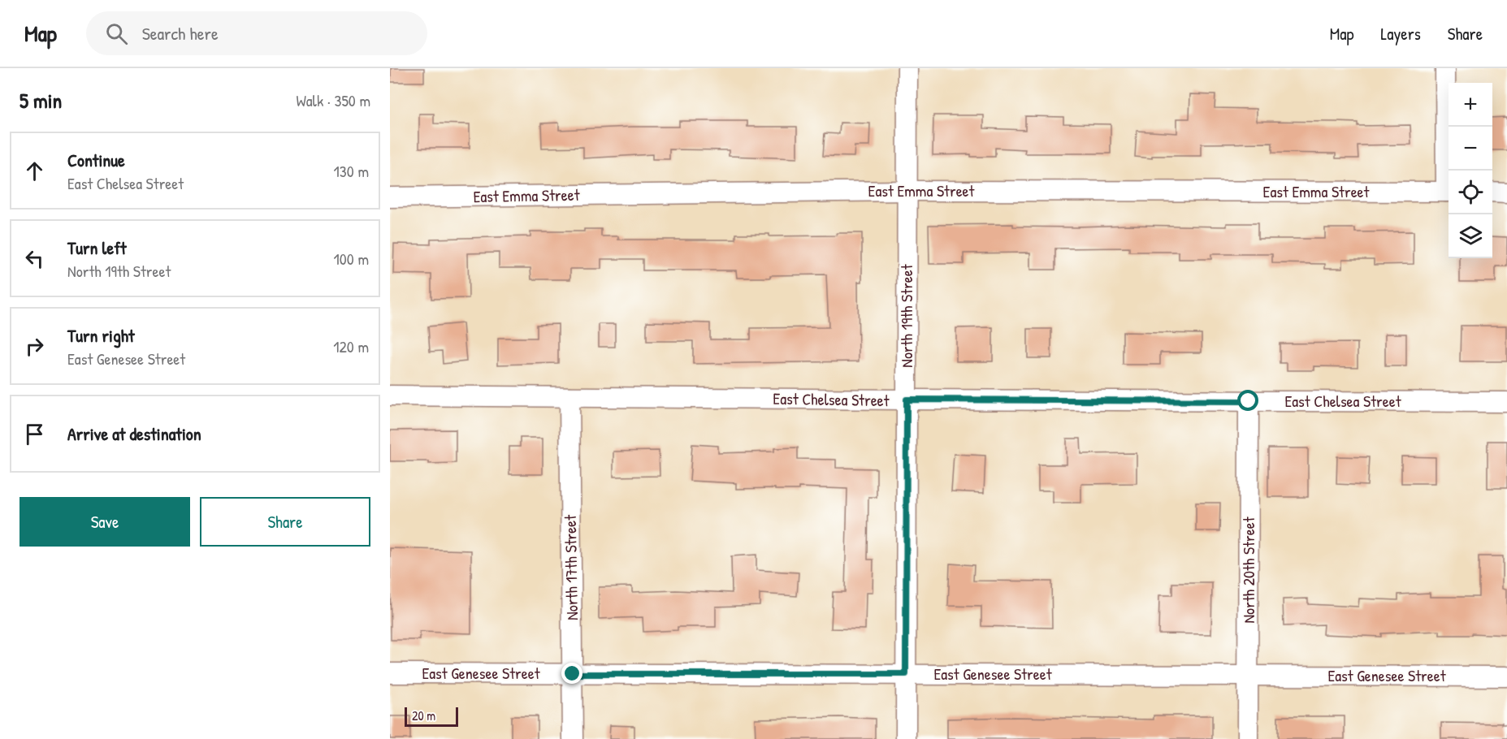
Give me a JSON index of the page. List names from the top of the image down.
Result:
{
  "streets": {
    "street": [
      "East Emma Street",
      "North 19th Street",
      "East Chelsea Street",
      "North 17th Street",
      "North 20th Street",
      "East Genesee Street"
    ]
  },
  "crossings": [
    ["East Emma Street", "North 19th Street"],
    ["North 19th Street", "East Chelsea Street"],
    ["North 19th Street", "East Genesee Street"],
    ["East Chelsea Street", "North 17th Street"],
    ["East Chelsea Street", "North 20th Street"],
    ["North 17th Street", "East Genesee Street"],
    ["North 20th Street", "East Genesee Street"]
  ],
  "scale_bar": "20 m",
  "page": {
    "header": "Map",
    "search": "Search here",
    "nav": ["Map", "Layers", "Share"],
    "heading": ["5 min", "Walk · 350 m"],
    "map_buttons": ["+", "−"],
    "list": [
      ["Continue", "East Chelsea Street", "130 m"],
      ["Turn left", "North 19th Street", "100 m"],
      ["Turn right", "East Genesee Street", "120 m"],
      "Arrive at destination"
    ],
    "buttons": ["Save", "Share"],
    "scale": "20 m"
  }
}
